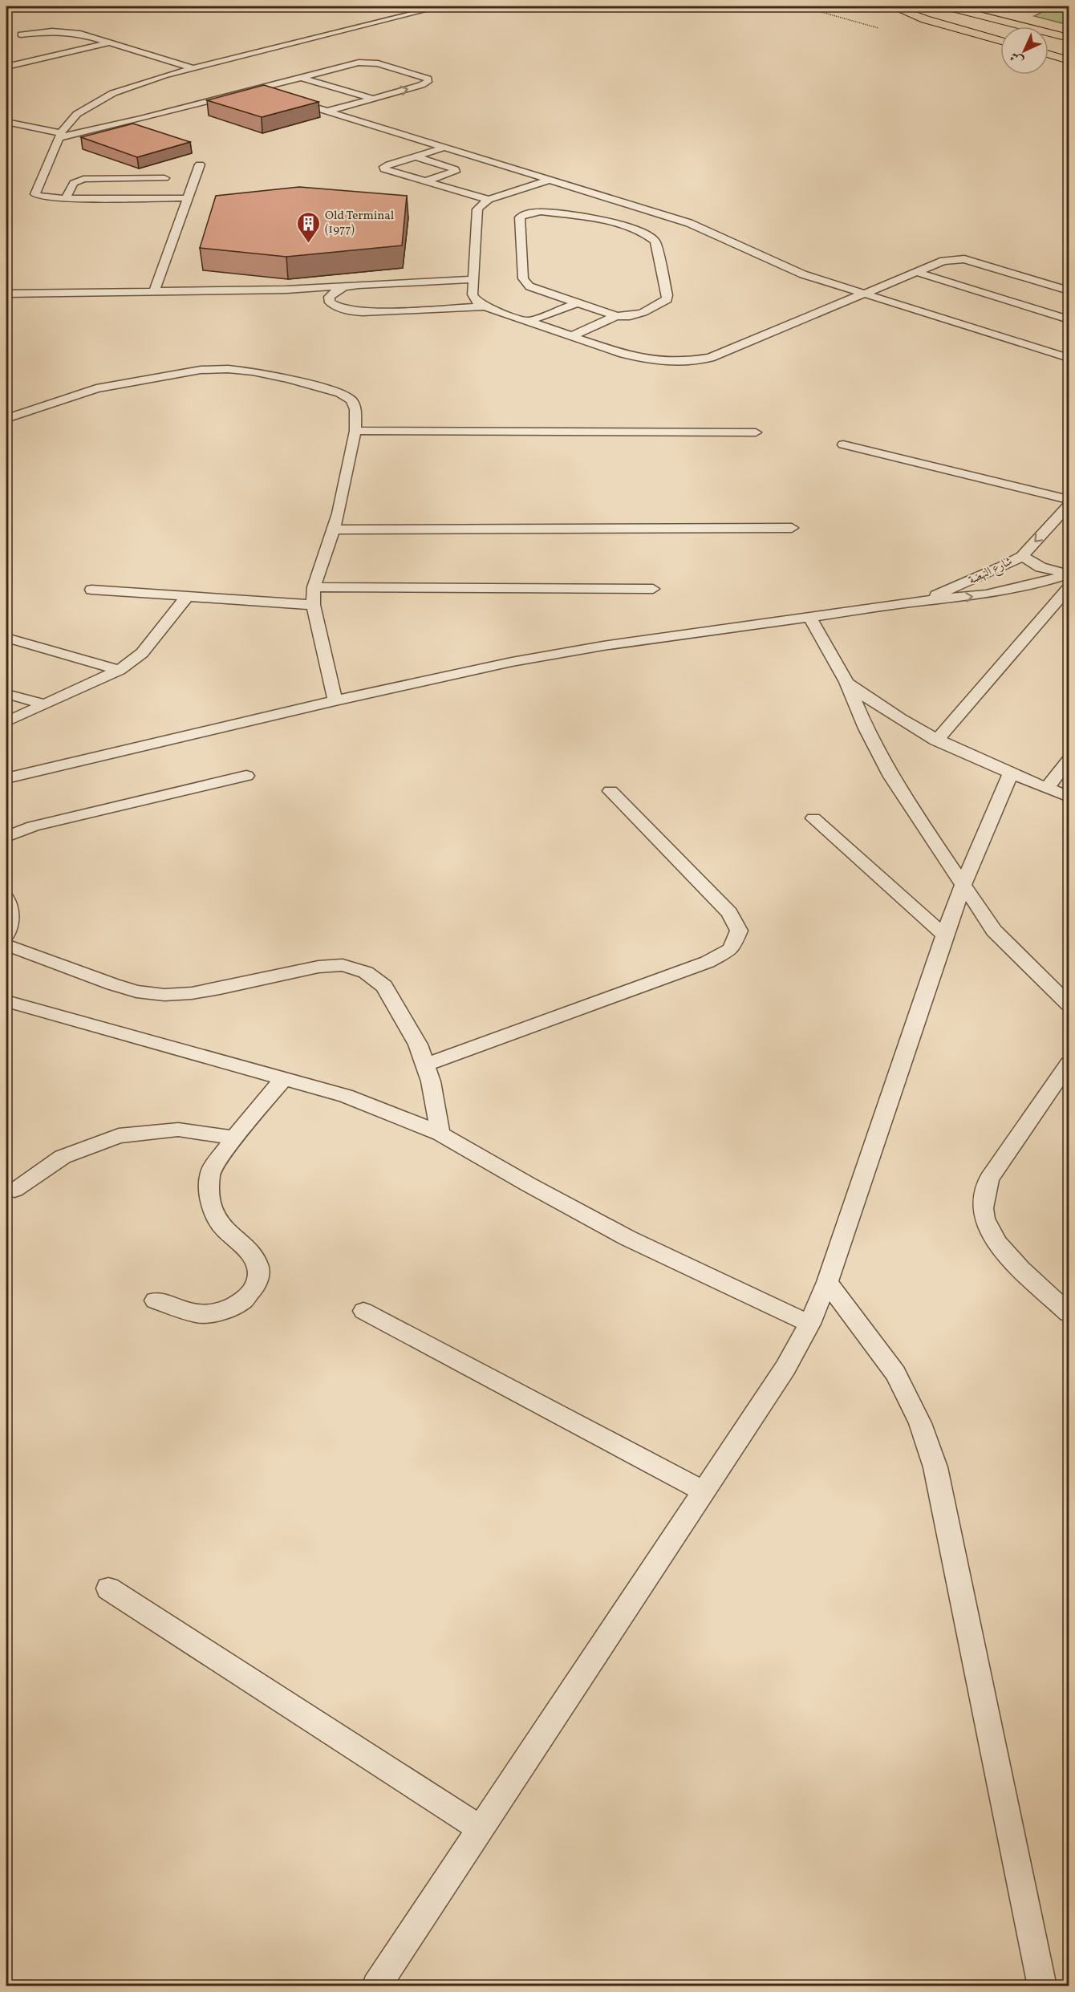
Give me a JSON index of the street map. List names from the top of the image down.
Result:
{
  "streets": {
    "lane": ["شارع النهضة"]
  },
  "one_way": ["شارع النهضة"],
  "places": {
    "building": ["Old Terminal (1977)"]
  },
  "north": "bottom left"
}
